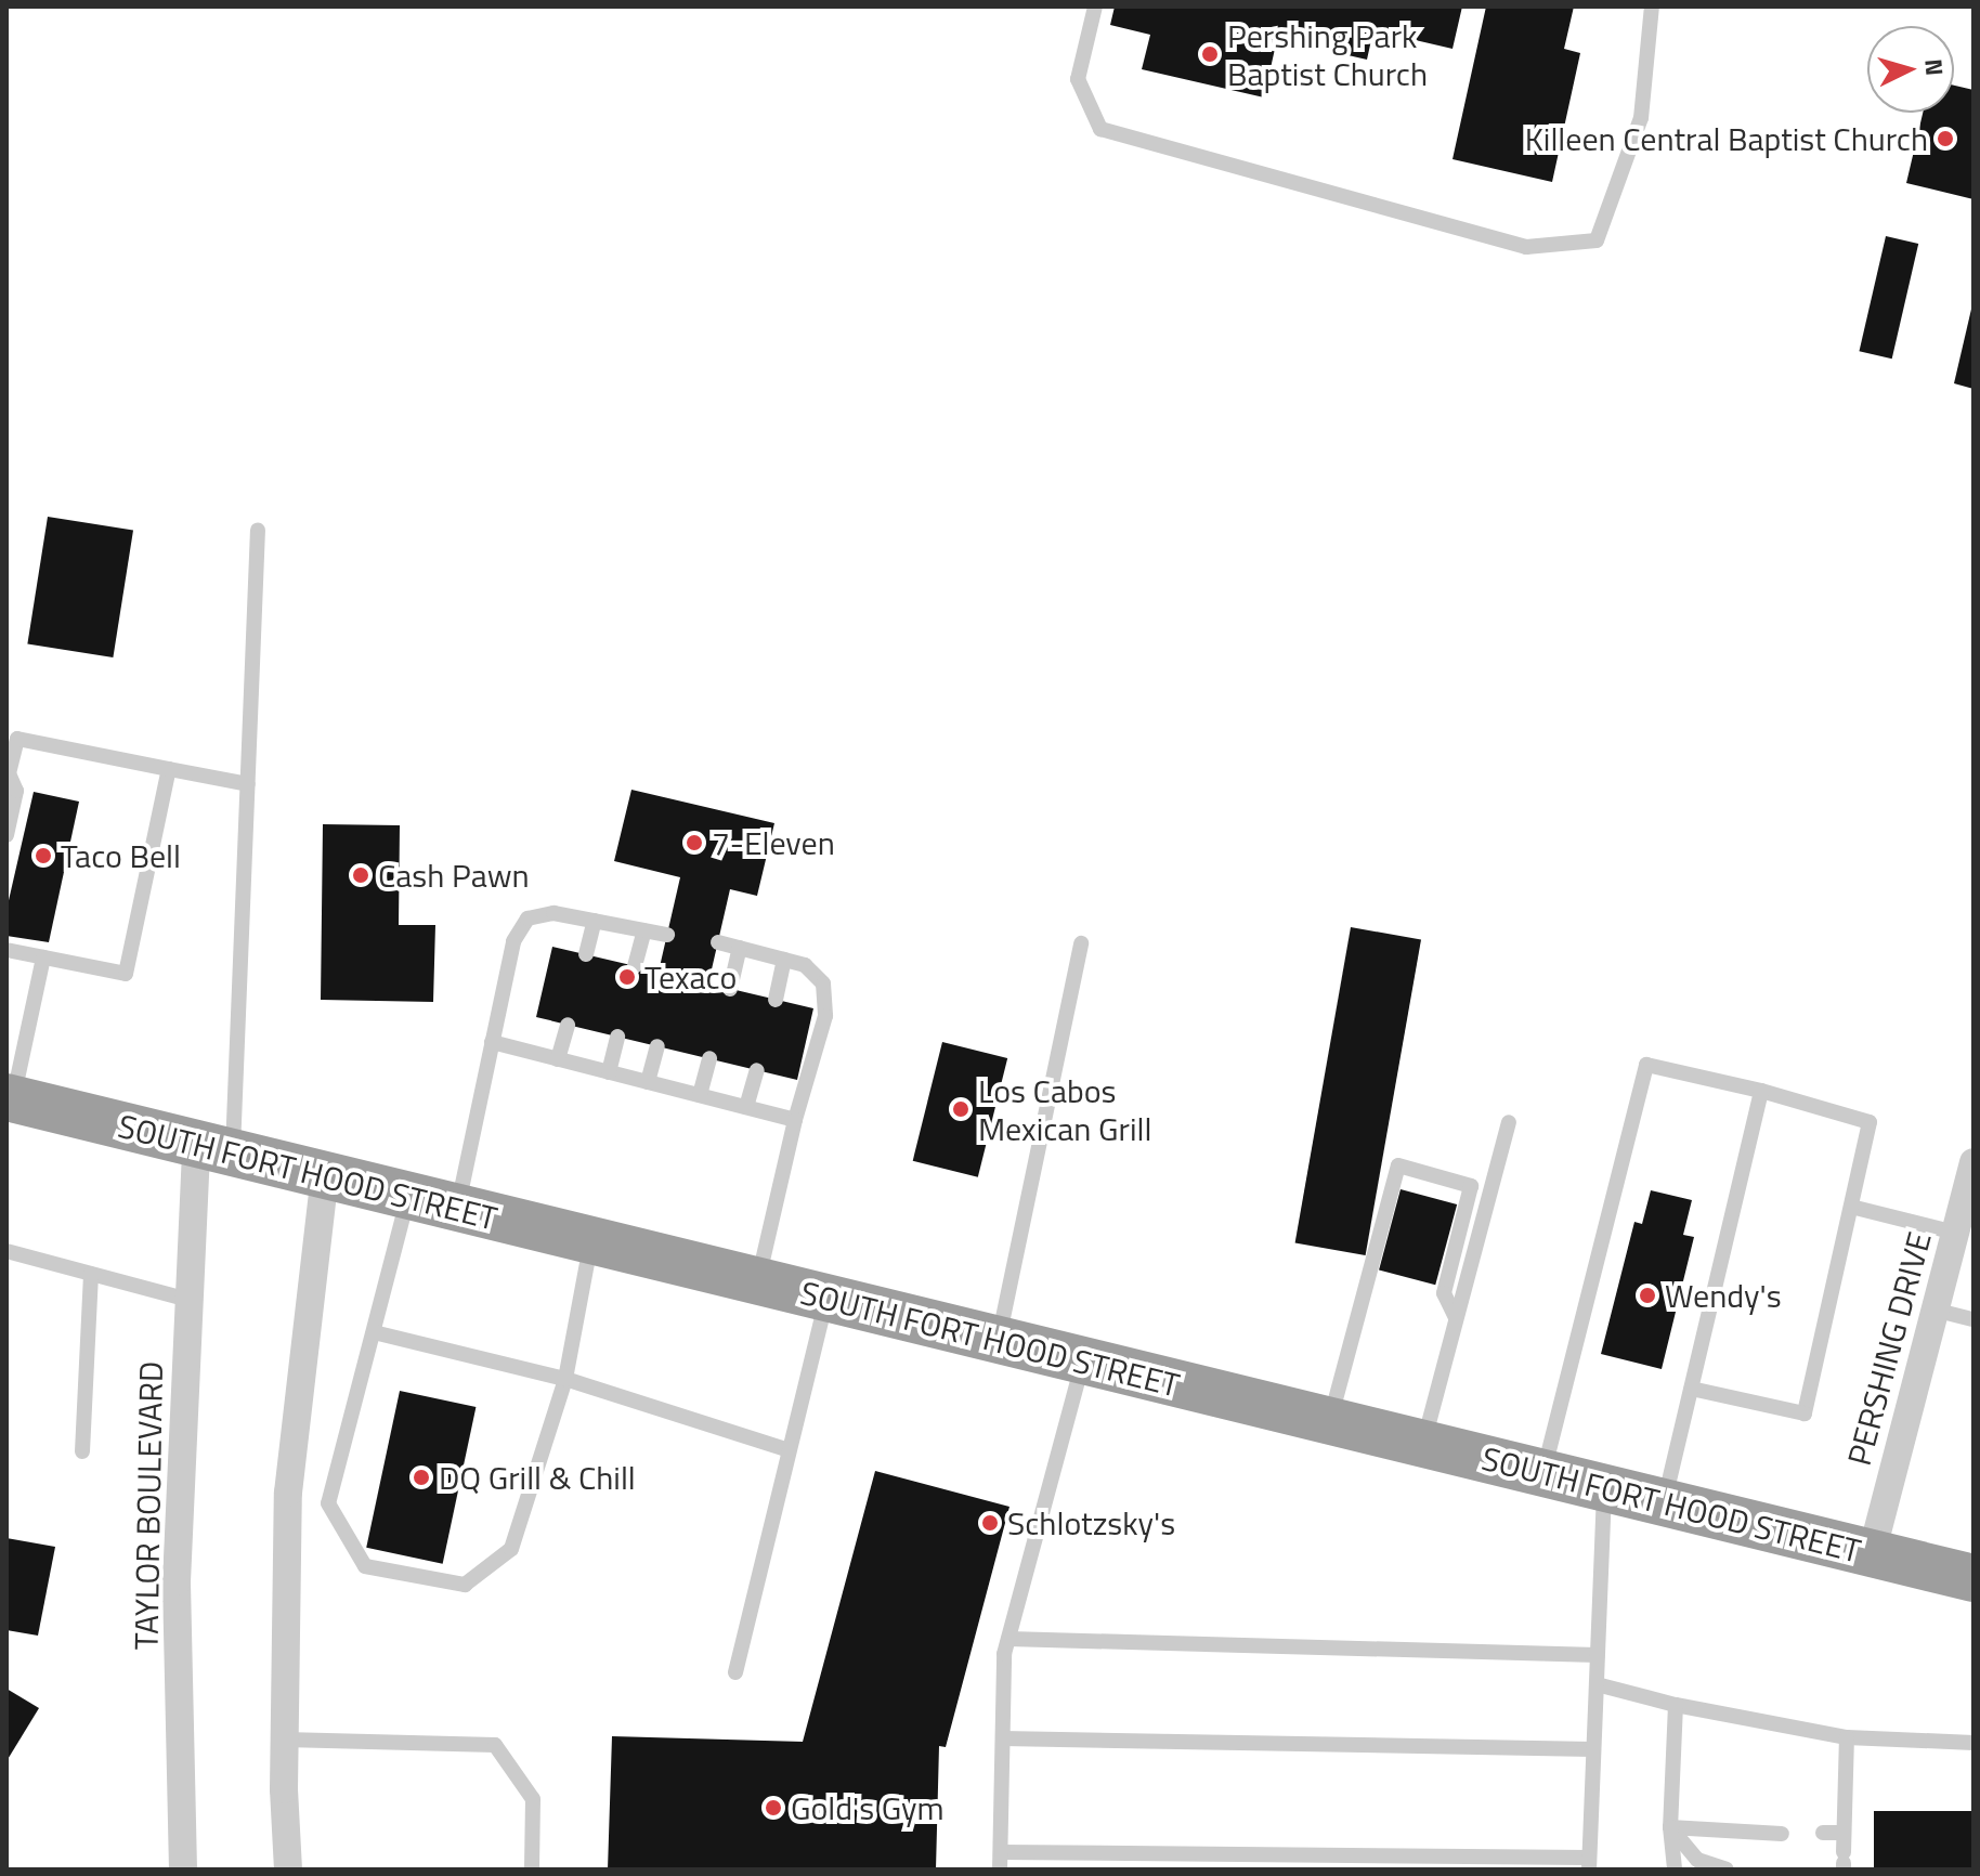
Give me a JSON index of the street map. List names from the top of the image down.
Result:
{
  "streets": {
    "highway": ["SOUTH FORT HOOD STREET"],
    "street": ["PERSHING DRIVE", "TAYLOR BOULEVARD"]
  },
  "crossings": [
    ["SOUTH FORT HOOD STREET", "PERSHING DRIVE"],
    ["SOUTH FORT HOOD STREET", "TAYLOR BOULEVARD"]
  ],
  "places": [
    "Pershing Park Baptist Church",
    "Killeen Central Baptist Church",
    "7-Eleven",
    "Taco Bell",
    "Cash Pawn",
    "Texaco",
    "Los Cabos Mexican Grill",
    "Wendy's",
    "DQ Grill & Chill",
    "Schlotzsky's",
    "Gold's Gym"
  ],
  "north": "right"
}
